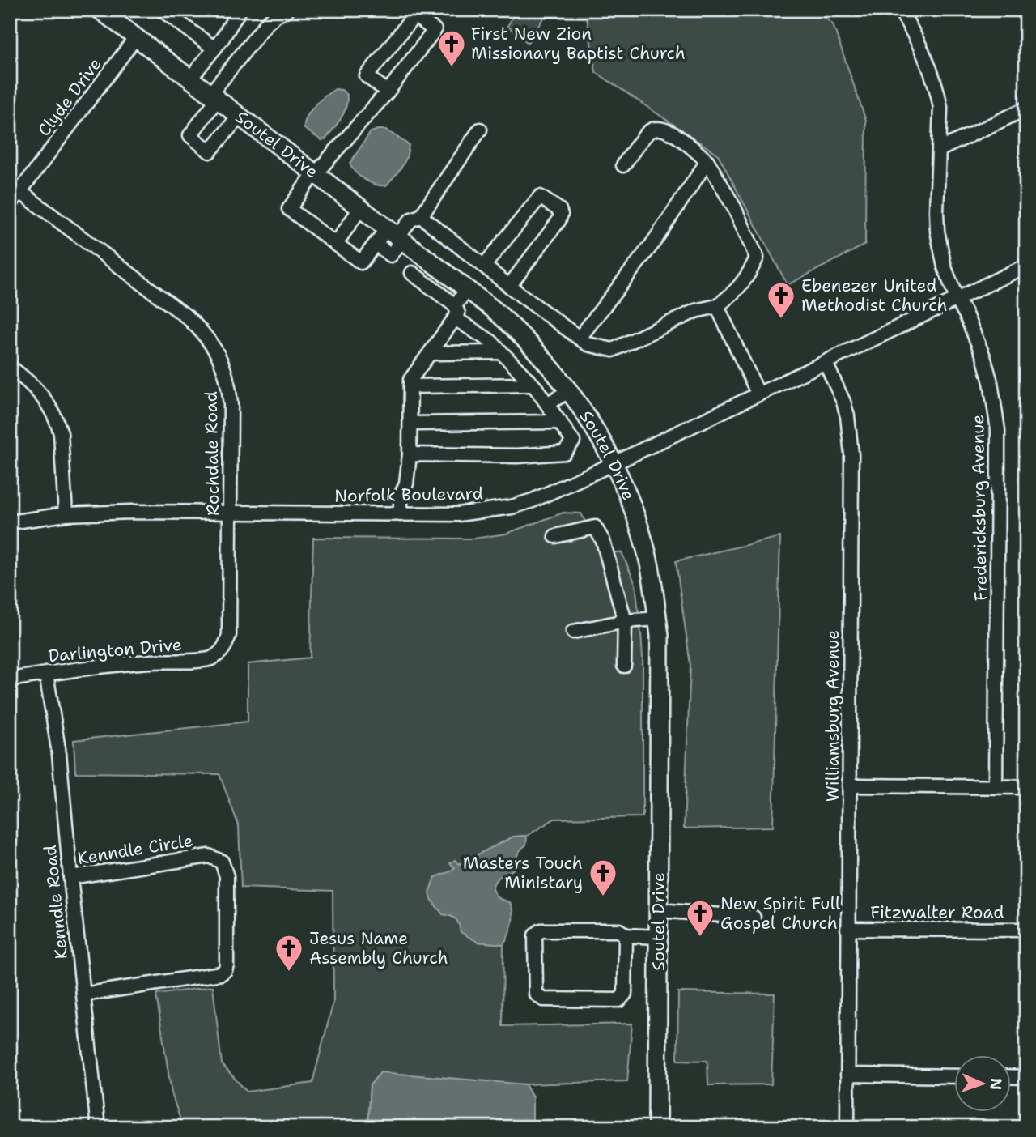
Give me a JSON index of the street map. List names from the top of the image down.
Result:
{
  "streets": {
    "main road": ["Soutel Drive"],
    "street": [
      "Clyde Drive",
      "Rochdale Road",
      "Norfolk Boulevard",
      "Fredericksburg Avenue",
      "Darlington Drive",
      "Williamsburg Avenue",
      "Kenndle Circle",
      "Kenndle Road",
      "Fitzwalter Road"
    ]
  },
  "crossings": [
    ["Clyde Drive", "Soutel Drive"],
    ["Clyde Drive", "Rochdale Road"],
    ["Soutel Drive", "Norfolk Boulevard"],
    ["Rochdale Road", "Norfolk Boulevard"],
    ["Rochdale Road", "Darlington Drive"],
    ["Norfolk Boulevard", "Fredericksburg Avenue"],
    ["Norfolk Boulevard", "Williamsburg Avenue"],
    ["Darlington Drive", "Kenndle Road"],
    ["Williamsburg Avenue", "Fitzwalter Road"],
    ["Kenndle Circle", "Kenndle Road"]
  ],
  "places": {
    "church": [
      "First New Zion Missionary Baptist Church",
      "Ebenezer United Methodist Church",
      "Masters Touch Ministary",
      "New Spirit Full Gospel Church",
      "Jesus Name Assembly Church"
    ]
  },
  "north": "right"
}
